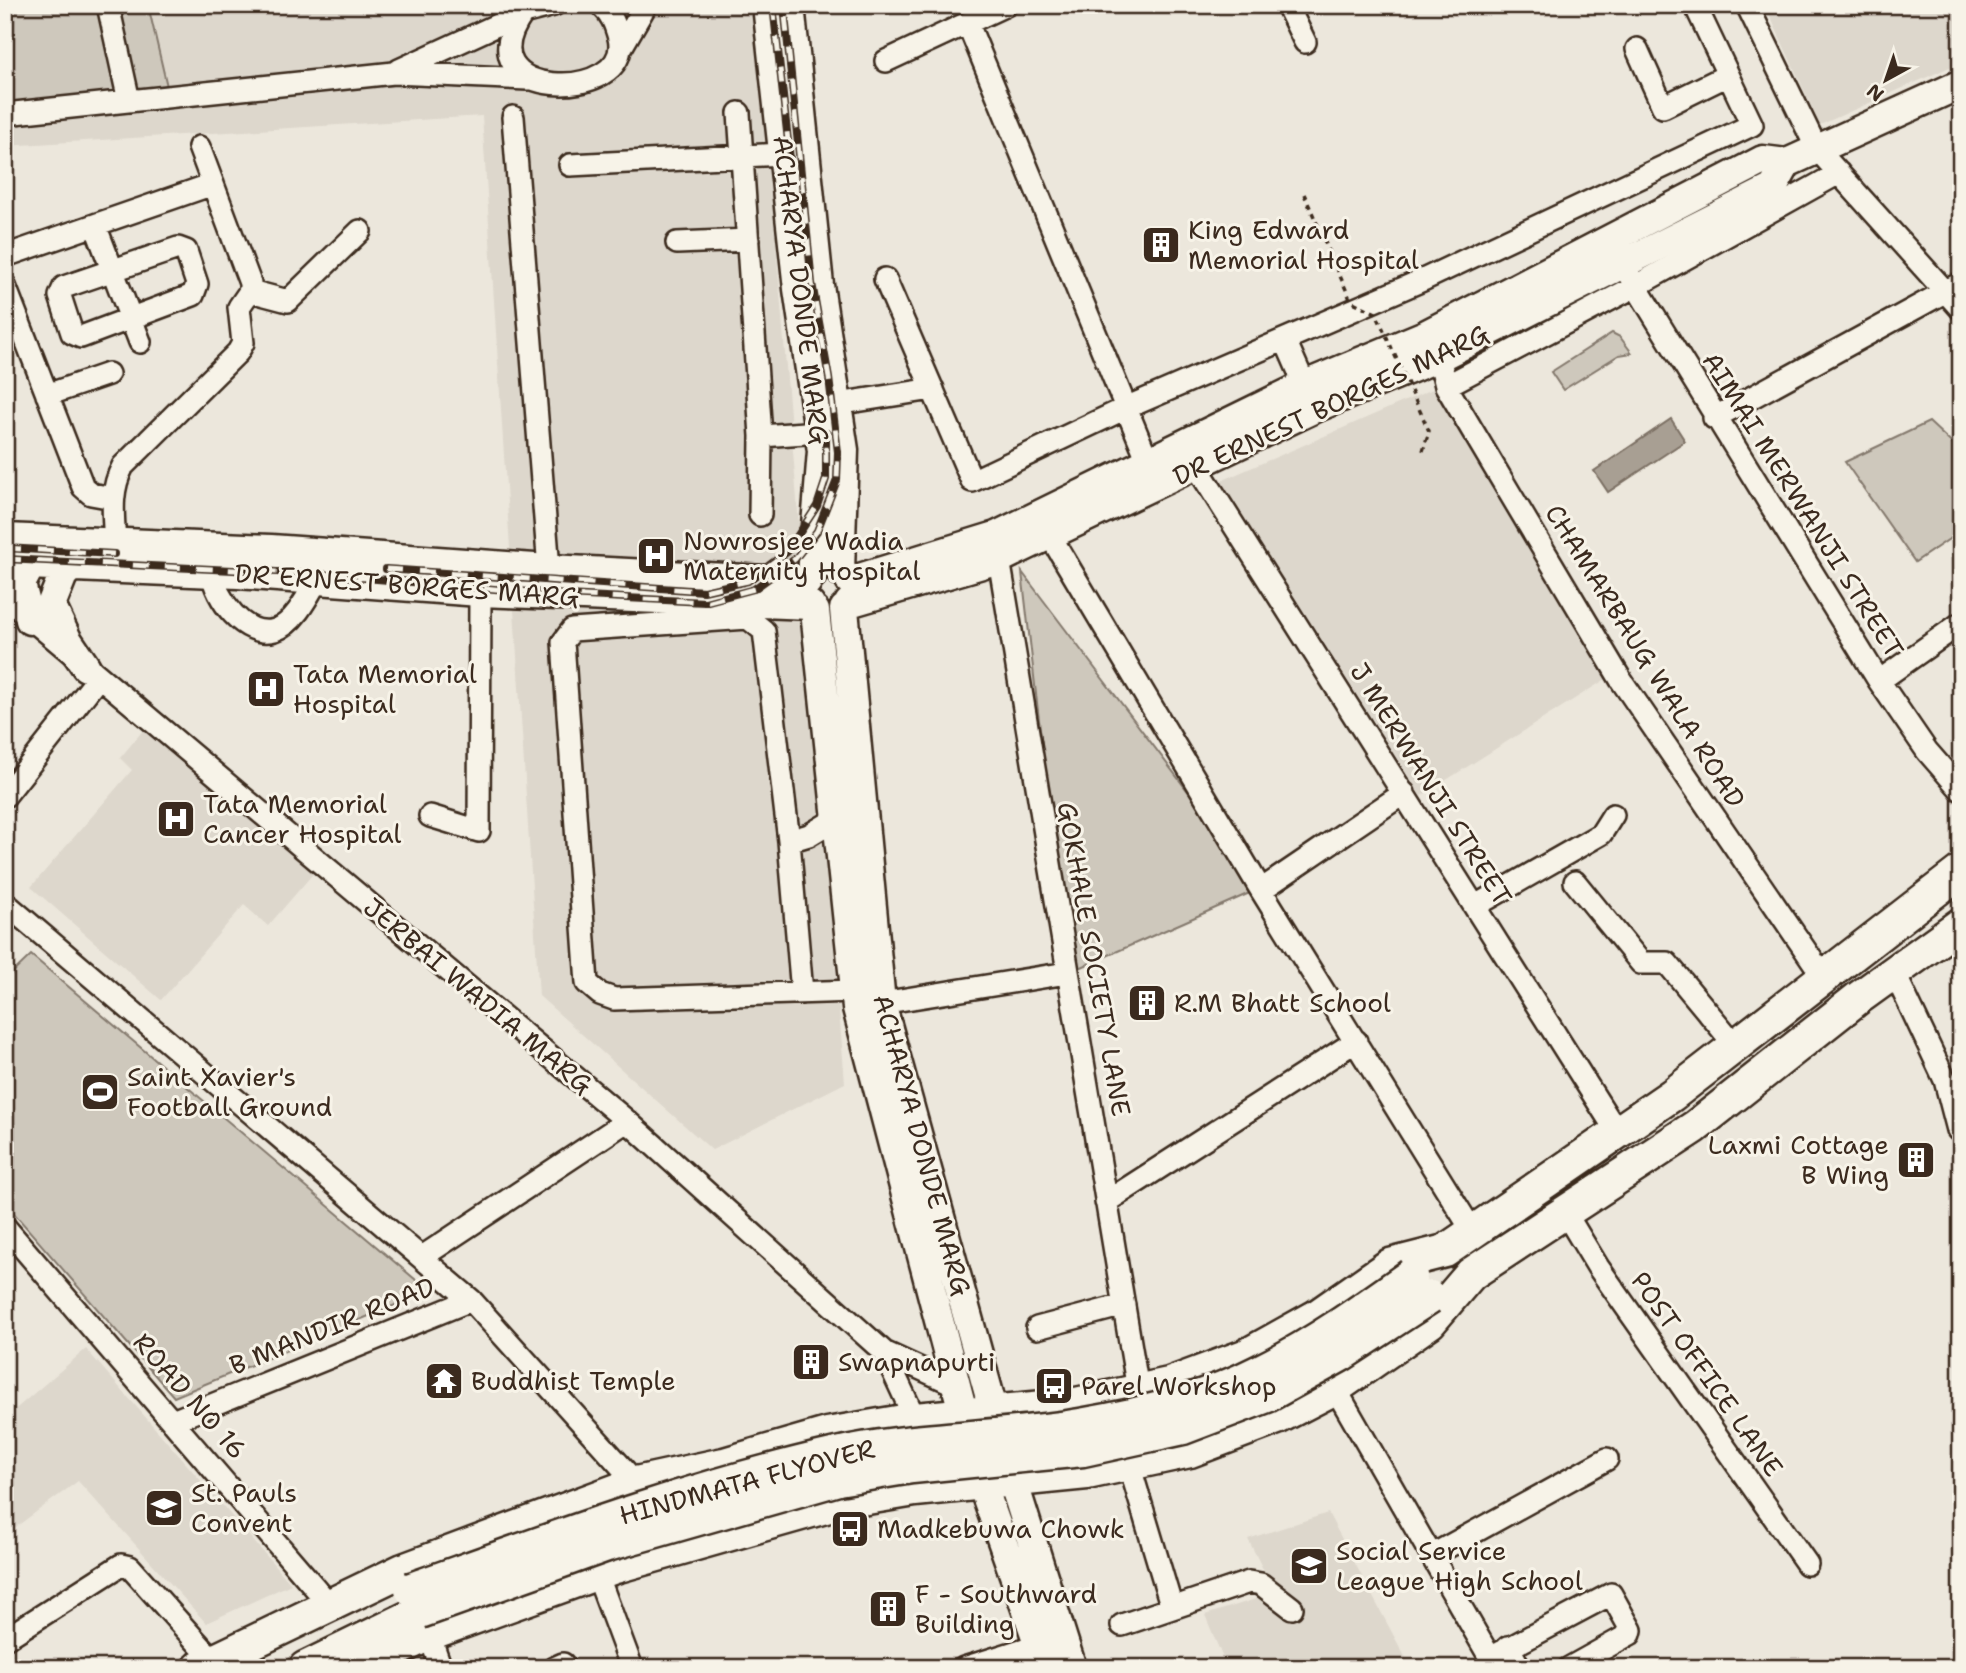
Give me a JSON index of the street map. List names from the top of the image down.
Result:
{
  "streets": {
    "highway": ["HINDMATA FLYOVER"],
    "main road": ["ACHARYA DONDE MARG", "DR ERNEST BORGES MARG"],
    "street": [
      "AIMAI MERWANJI STREET",
      "CHAMARBAUG WALA ROAD",
      "J MERWANJI STREET",
      "GOKHALE SOCIETY LANE",
      "JERBAI WADIA MARG",
      "B MANDIR ROAD",
      "POST OFFICE LANE",
      "ROAD NO 16"
    ]
  },
  "crossings": [
    ["ACHARYA DONDE MARG", "DR ERNEST BORGES MARG"],
    ["ACHARYA DONDE MARG", "JERBAI WADIA MARG"],
    ["DR ERNEST BORGES MARG", "AIMAI MERWANJI STREET"],
    ["DR ERNEST BORGES MARG", "CHAMARBAUG WALA ROAD"],
    ["DR ERNEST BORGES MARG", "J MERWANJI STREET"],
    ["DR ERNEST BORGES MARG", "GOKHALE SOCIETY LANE"],
    ["CHAMARBAUG WALA ROAD", "HINDMATA FLYOVER"],
    ["J MERWANJI STREET", "HINDMATA FLYOVER"],
    ["B MANDIR ROAD", "ROAD NO 16"]
  ],
  "places": {
    "building": [
      "King Edward Memorial Hospital",
      "R.M Bhatt School",
      "Laxmi Cottage B Wing",
      "Swapnapurti",
      "F - Southward Building"
    ],
    "hospital": ["Nowrosjee Wadia Maternity Hospital", "Tata Memorial Hospital", "Tata Memorial Cancer Hospital"],
    "sports": ["Saint Xavier's Football Ground"],
    "temple": ["Buddhist Temple"],
    "bus stop": ["Parel Workshop", "Madkebuwa Chowk"],
    "school or university": ["St. Pauls Convent", "Social Service League High School"]
  },
  "north": "bottom left"
}
